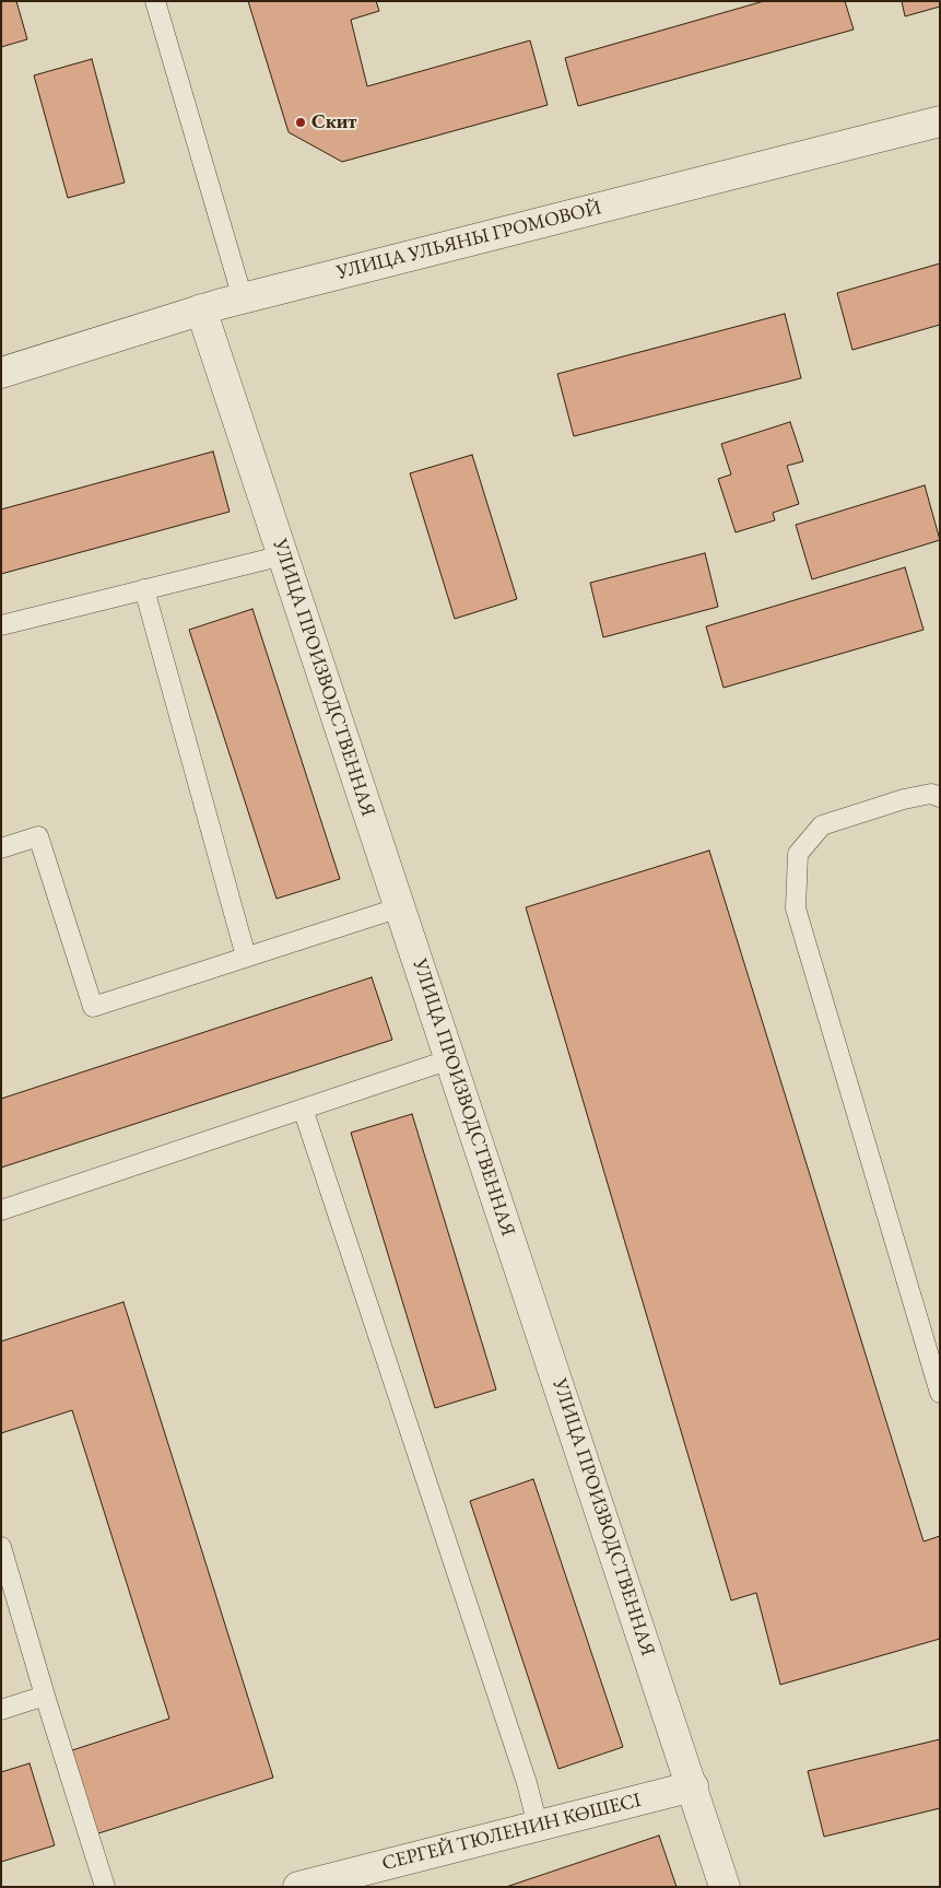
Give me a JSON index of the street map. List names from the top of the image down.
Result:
{
  "streets": {
    "street": ["УЛИЦА УЛЬЯНЫ ГРОМОВОЙ", "УЛИЦА ПРОИЗВОДСТВЕННАЯ", "СЕРГЕЙ ТЮЛЕНИН КӨШЕСІ"]
  },
  "crossings": [
    ["УЛИЦА УЛЬЯНЫ ГРОМОВОЙ", "УЛИЦА ПРОИЗВОДСТВЕННАЯ"],
    ["УЛИЦА ПРОИЗВОДСТВЕННАЯ", "СЕРГЕЙ ТЮЛЕНИН КӨШЕСІ"]
  ],
  "places": ["Скит"]
}
